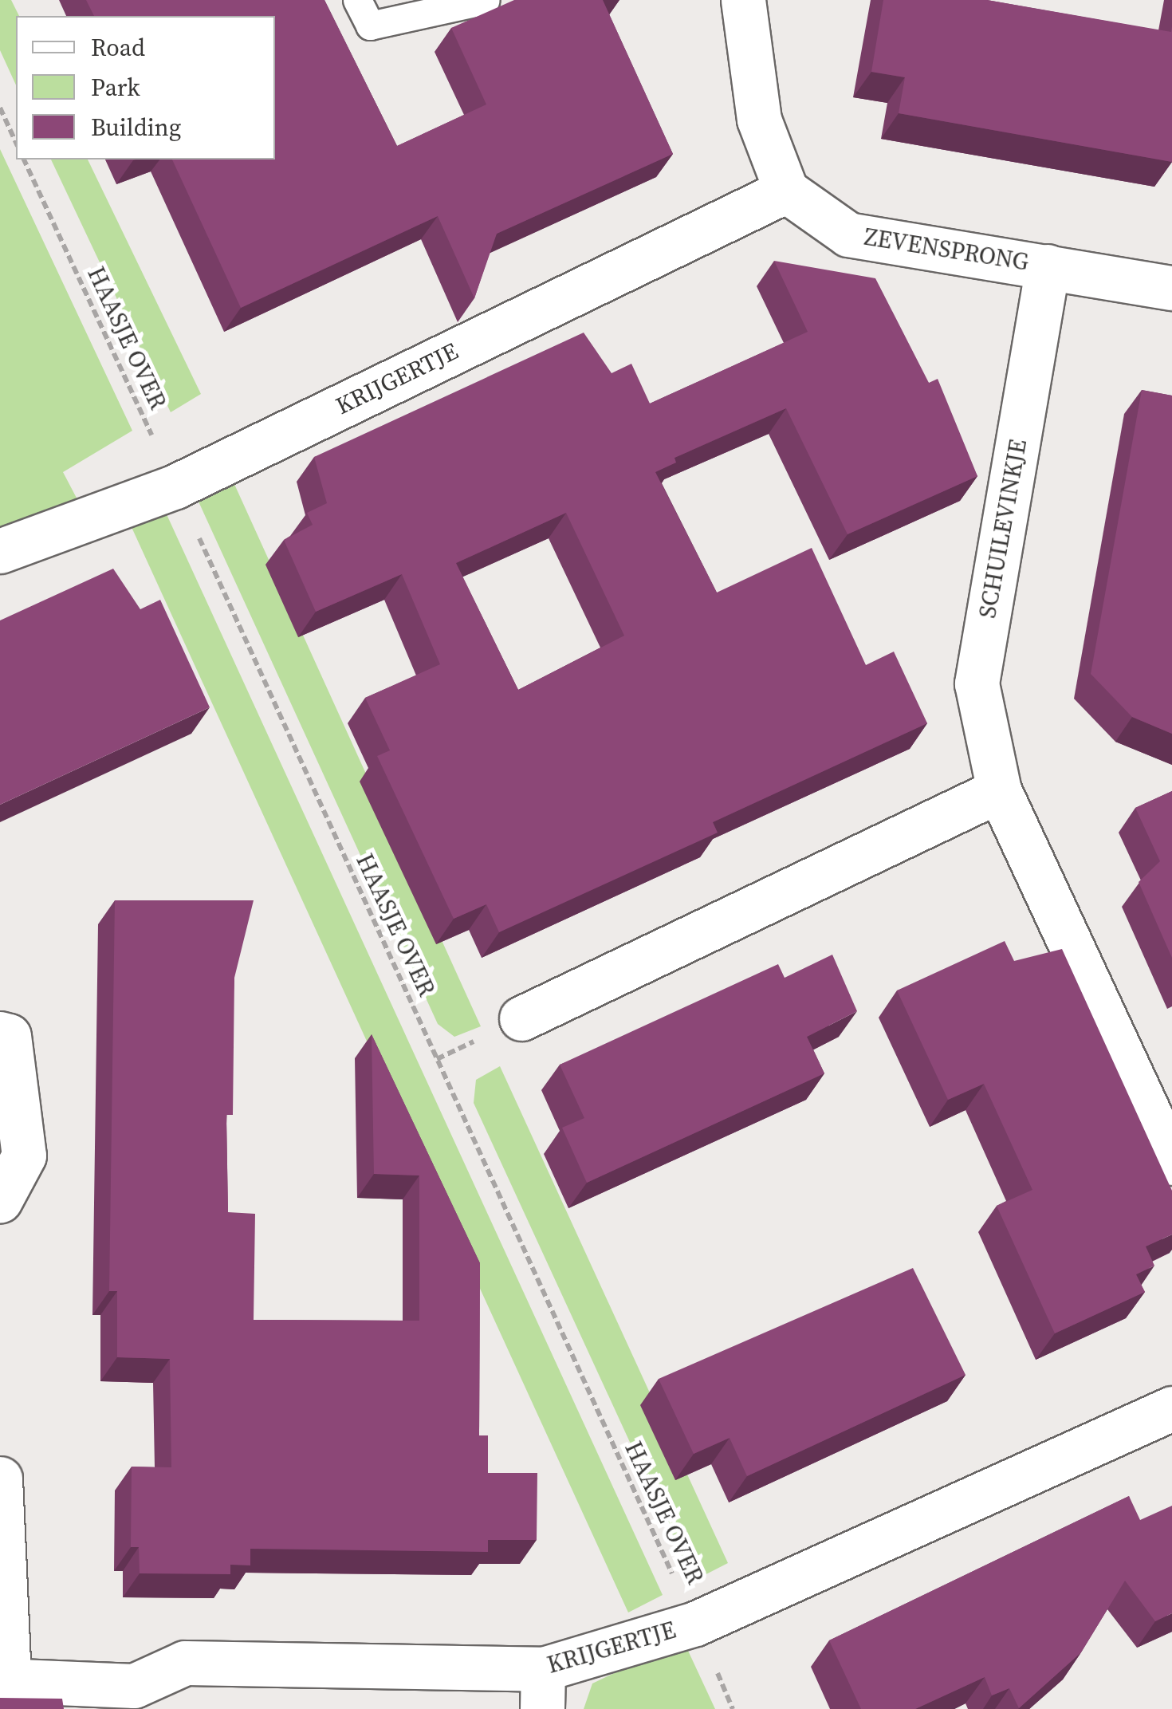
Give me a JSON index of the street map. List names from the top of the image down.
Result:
{
  "streets": {
    "street": ["ZEVENSPRONG", "KRIJGERTJE", "SCHUILEVINKJE"],
    "path": ["HAASJE OVER"]
  },
  "crossings": [
    ["ZEVENSPRONG", "KRIJGERTJE"],
    ["ZEVENSPRONG", "SCHUILEVINKJE"],
    ["HAASJE OVER", "KRIJGERTJE"]
  ],
  "legend": ["Road", "Park", "Building"]
}
